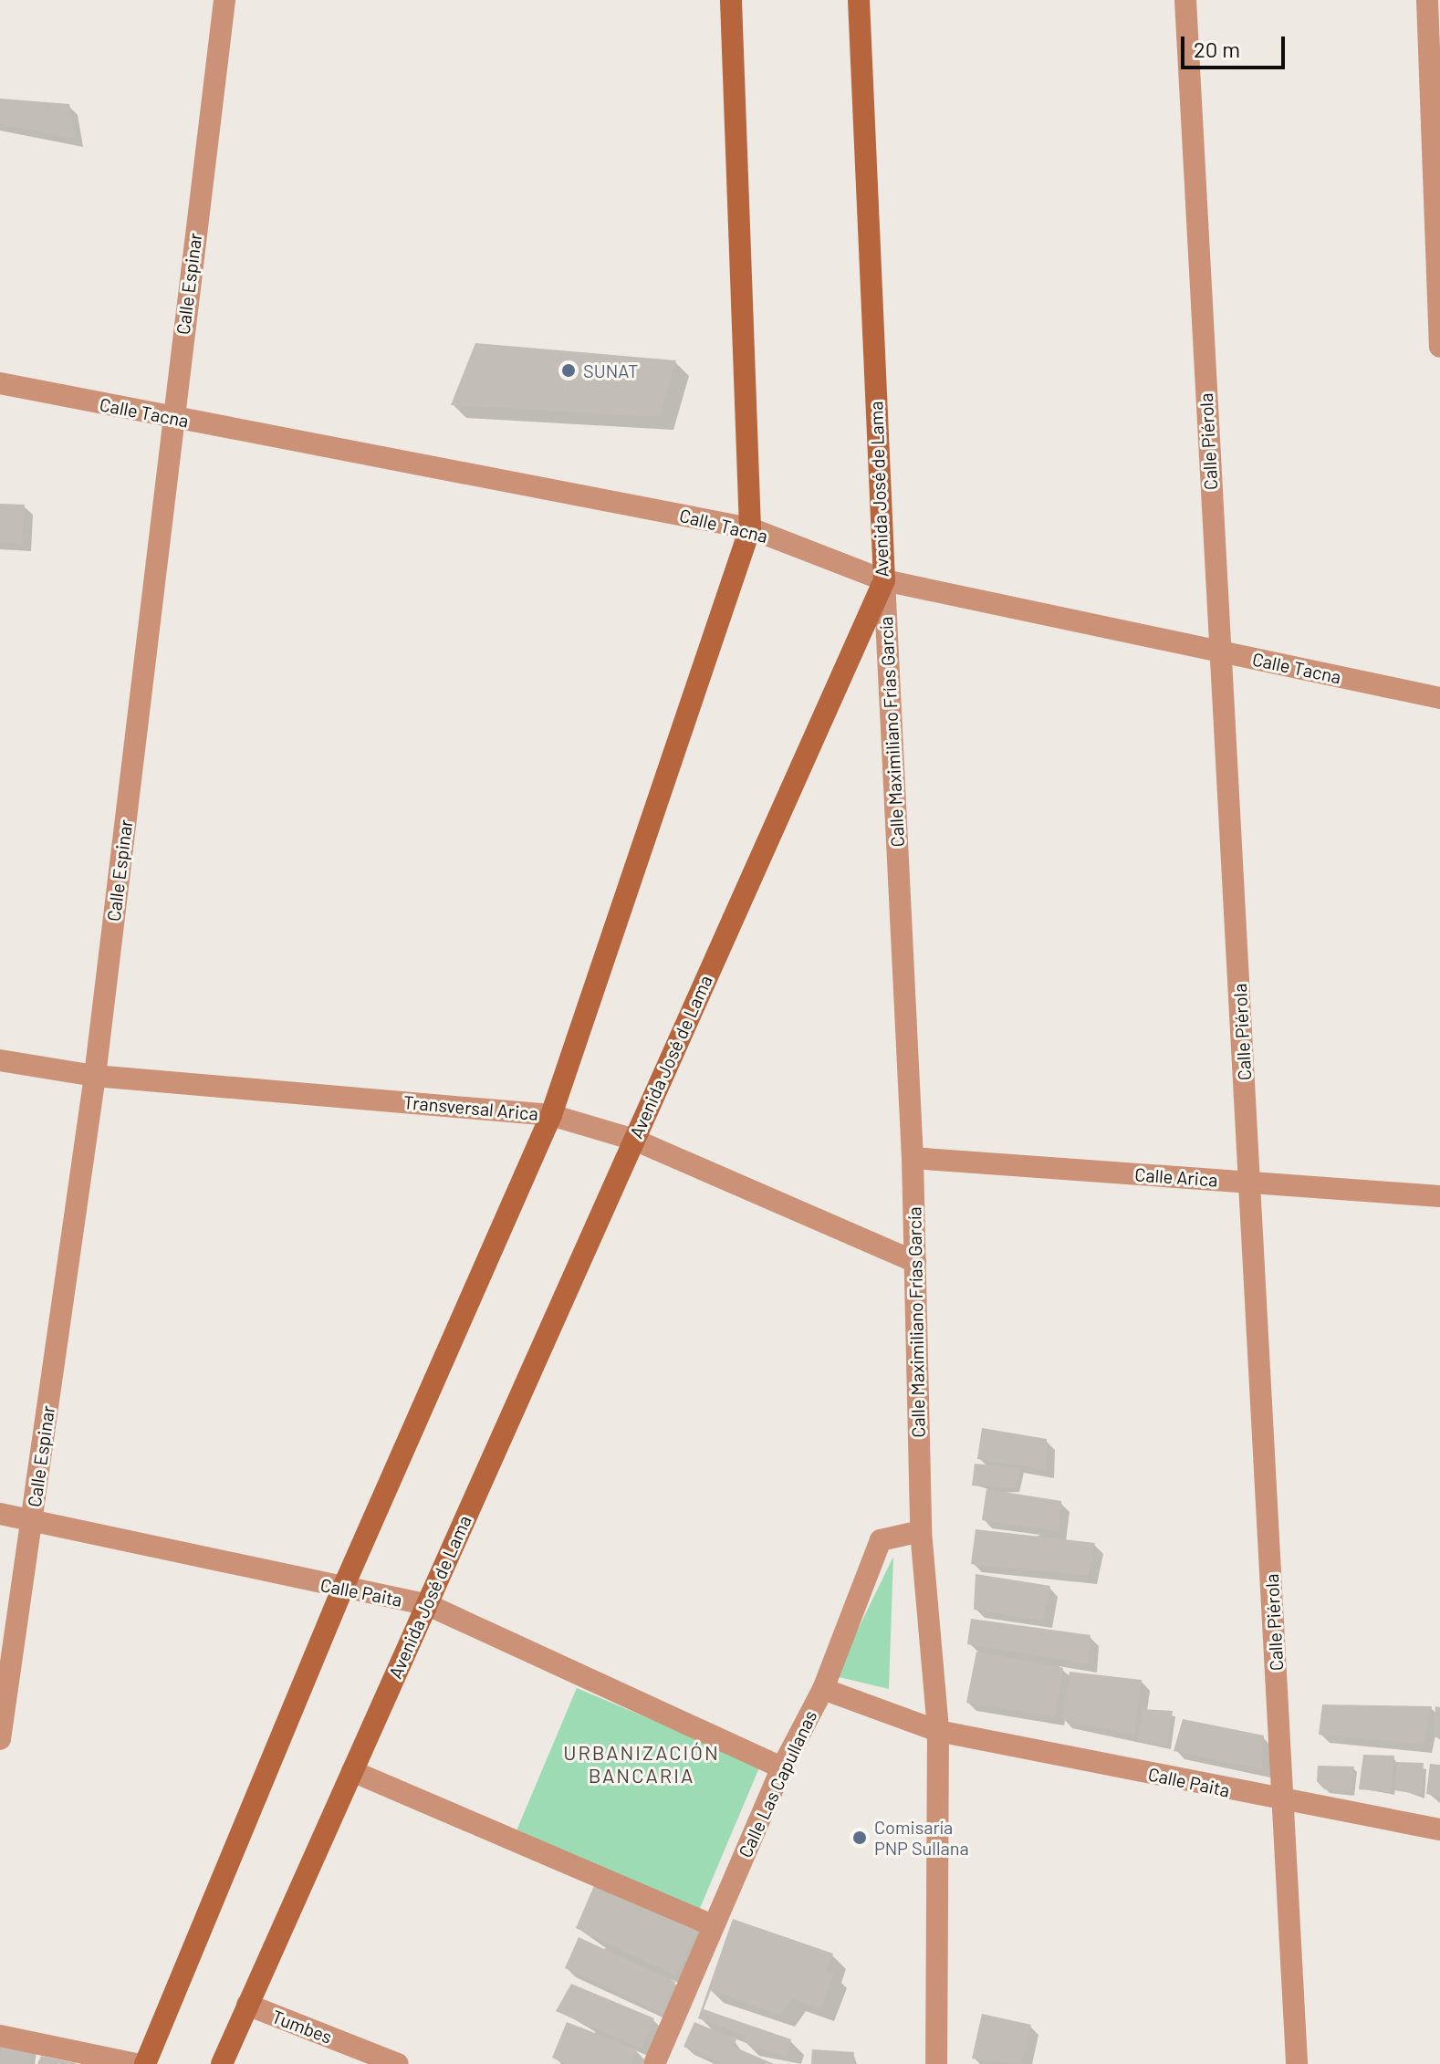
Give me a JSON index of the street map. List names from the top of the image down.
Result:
{
  "streets": {
    "main road": ["Avenida José de Lama"],
    "street": [
      "Calle Espinar",
      "Calle Tacna",
      "Calle Piérola",
      "Calle Maximiliano Frías García",
      "Transversal Arica",
      "Calle Arica",
      "Calle Paita",
      "Calle Las Capullanas",
      "Tumbes"
    ]
  },
  "crossings": [
    ["Calle Espinar", "Calle Tacna"],
    ["Calle Espinar", "Transversal Arica"],
    ["Calle Espinar", "Calle Paita"],
    ["Calle Tacna", "Calle Piérola"],
    ["Calle Tacna", "Avenida José de Lama"],
    ["Calle Tacna", "Calle Maximiliano Frías García"],
    ["Calle Piérola", "Calle Arica"],
    ["Calle Piérola", "Calle Paita"],
    ["Avenida José de Lama", "Calle Maximiliano Frías García"],
    ["Avenida José de Lama", "Transversal Arica"],
    ["Avenida José de Lama", "Calle Paita"],
    ["Avenida José de Lama", "Tumbes"],
    ["Calle Maximiliano Frías García", "Transversal Arica"],
    ["Calle Maximiliano Frías García", "Calle Arica"],
    ["Calle Maximiliano Frías García", "Calle Paita"],
    ["Calle Maximiliano Frías García", "Calle Las Capullanas"],
    ["Calle Paita", "Calle Las Capullanas"]
  ],
  "districts": ["URBANIZACIÓN BANCARIA"],
  "places": ["SUNAT", "Comisaría PNP Sullana"],
  "scale_bar": "20 m"
}
